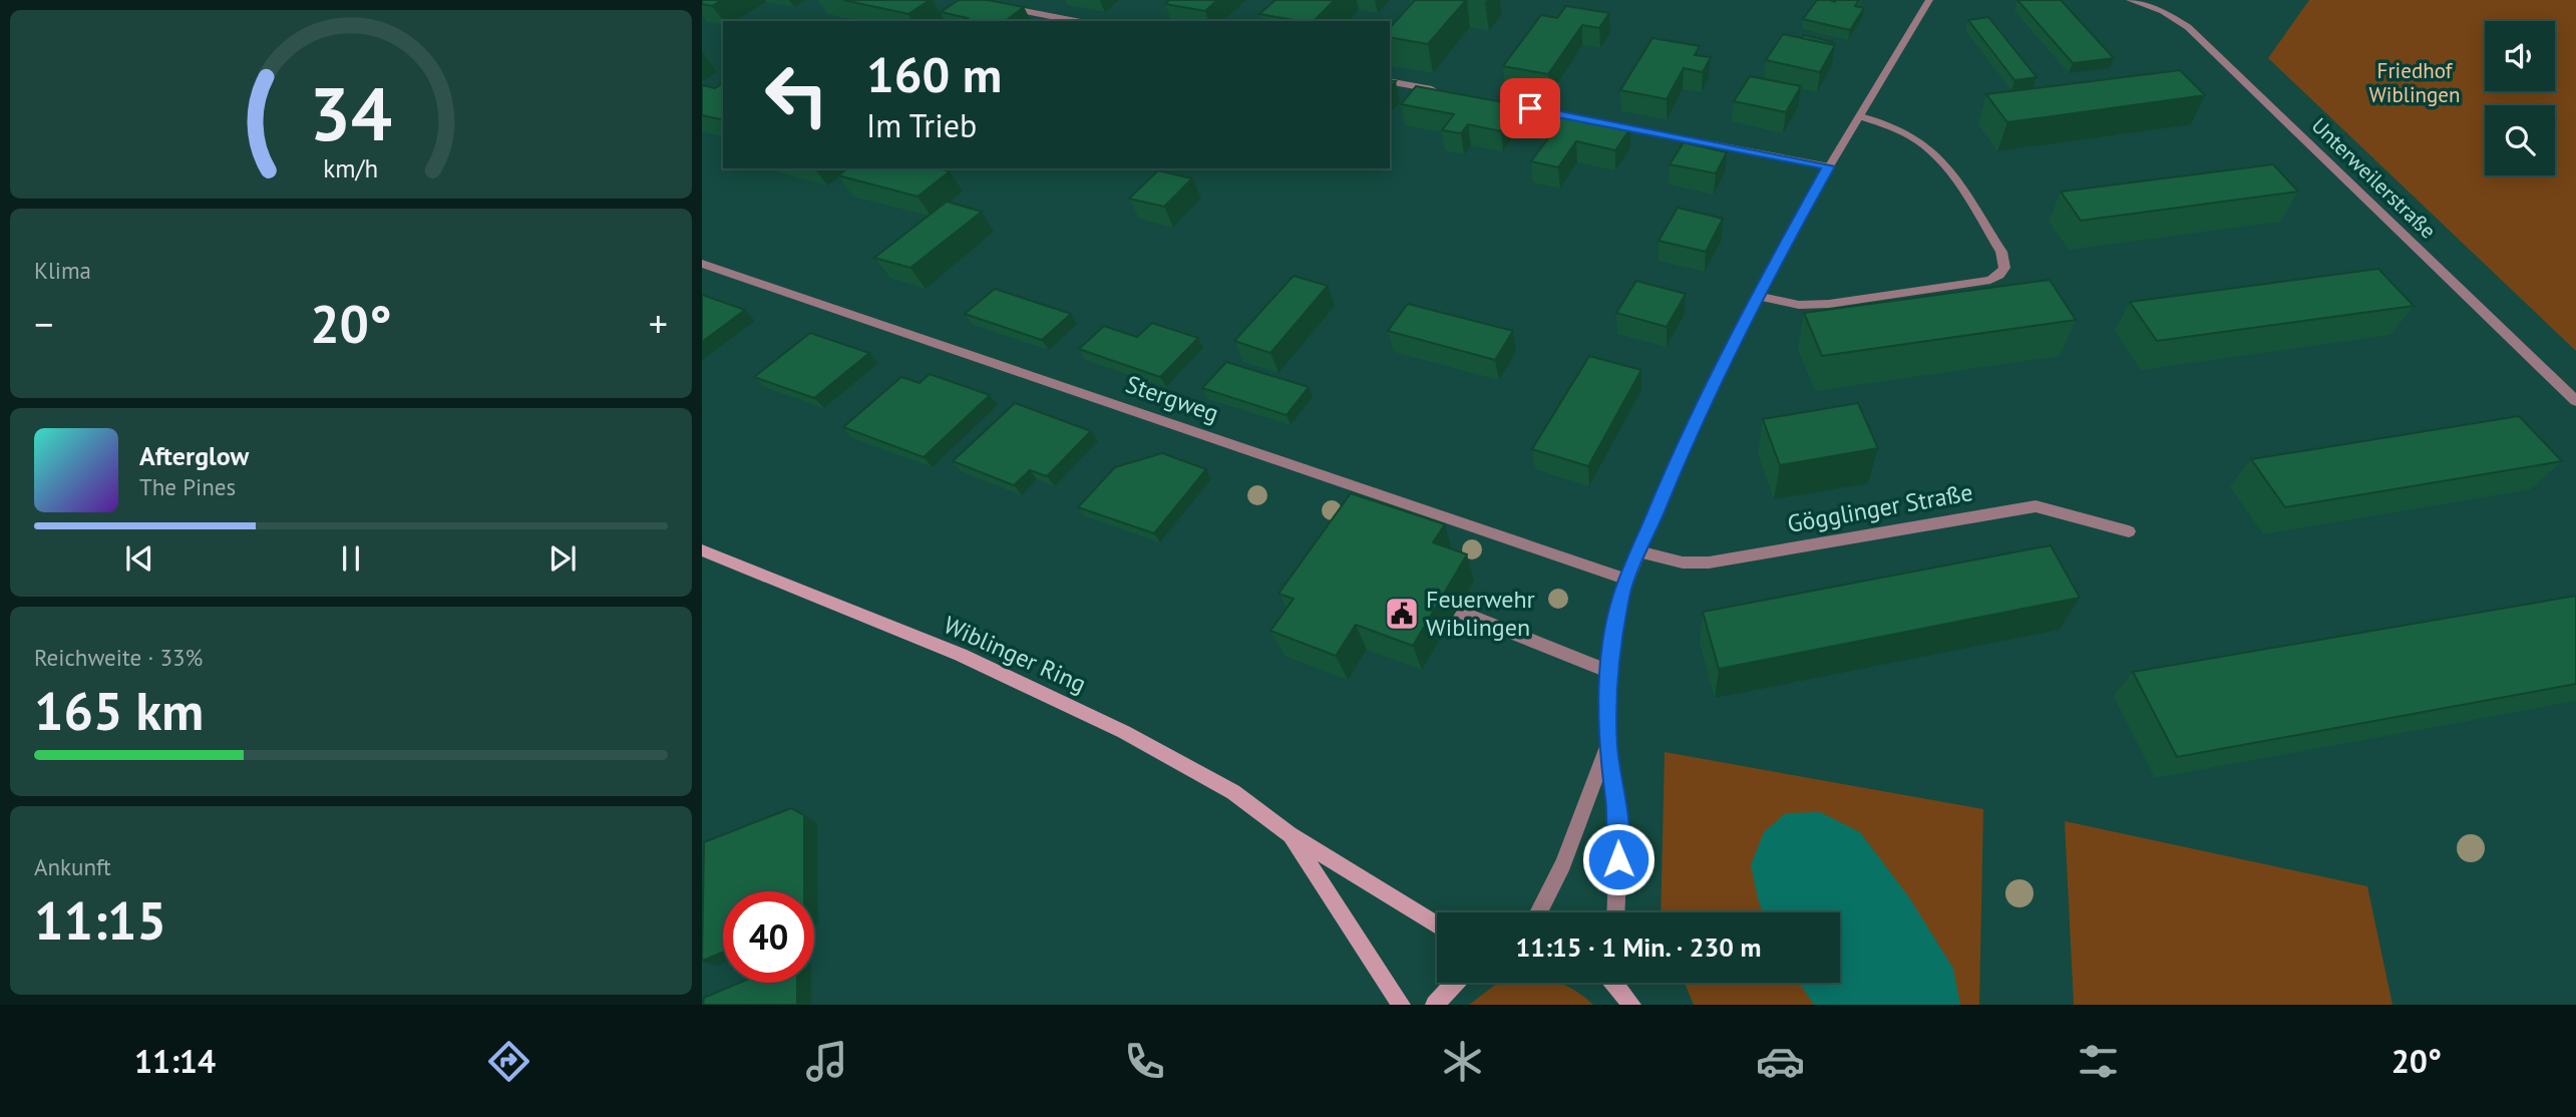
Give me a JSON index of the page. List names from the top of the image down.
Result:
{
  "streets": {
    "main road": ["Wiblinger Ring"],
    "street": ["Unterweilerstraße", "Stergweg", "Gögglinger Straße"]
  },
  "parks": ["Friedhof Wiblingen"],
  "places": {
    "public building": ["Feuerwehr Wiblingen"]
  },
  "page": {
    "turn": ["160 m", "Im Trieb"],
    "tile": [
      "Klima",
      ["Reichweite · 33%", "165 km"],
      ["Ankunft", "11:15"]
    ],
    "heat": ["−", "20°", "+"],
    "song": ["Afterglow", "The Pines"],
    "limit": "40",
    "trip": "11:15 · 1 Min. · 230 m",
    "tabs": ["11:14", "20°"],
    "gauge": ["34", "km/h"]
  }
}
